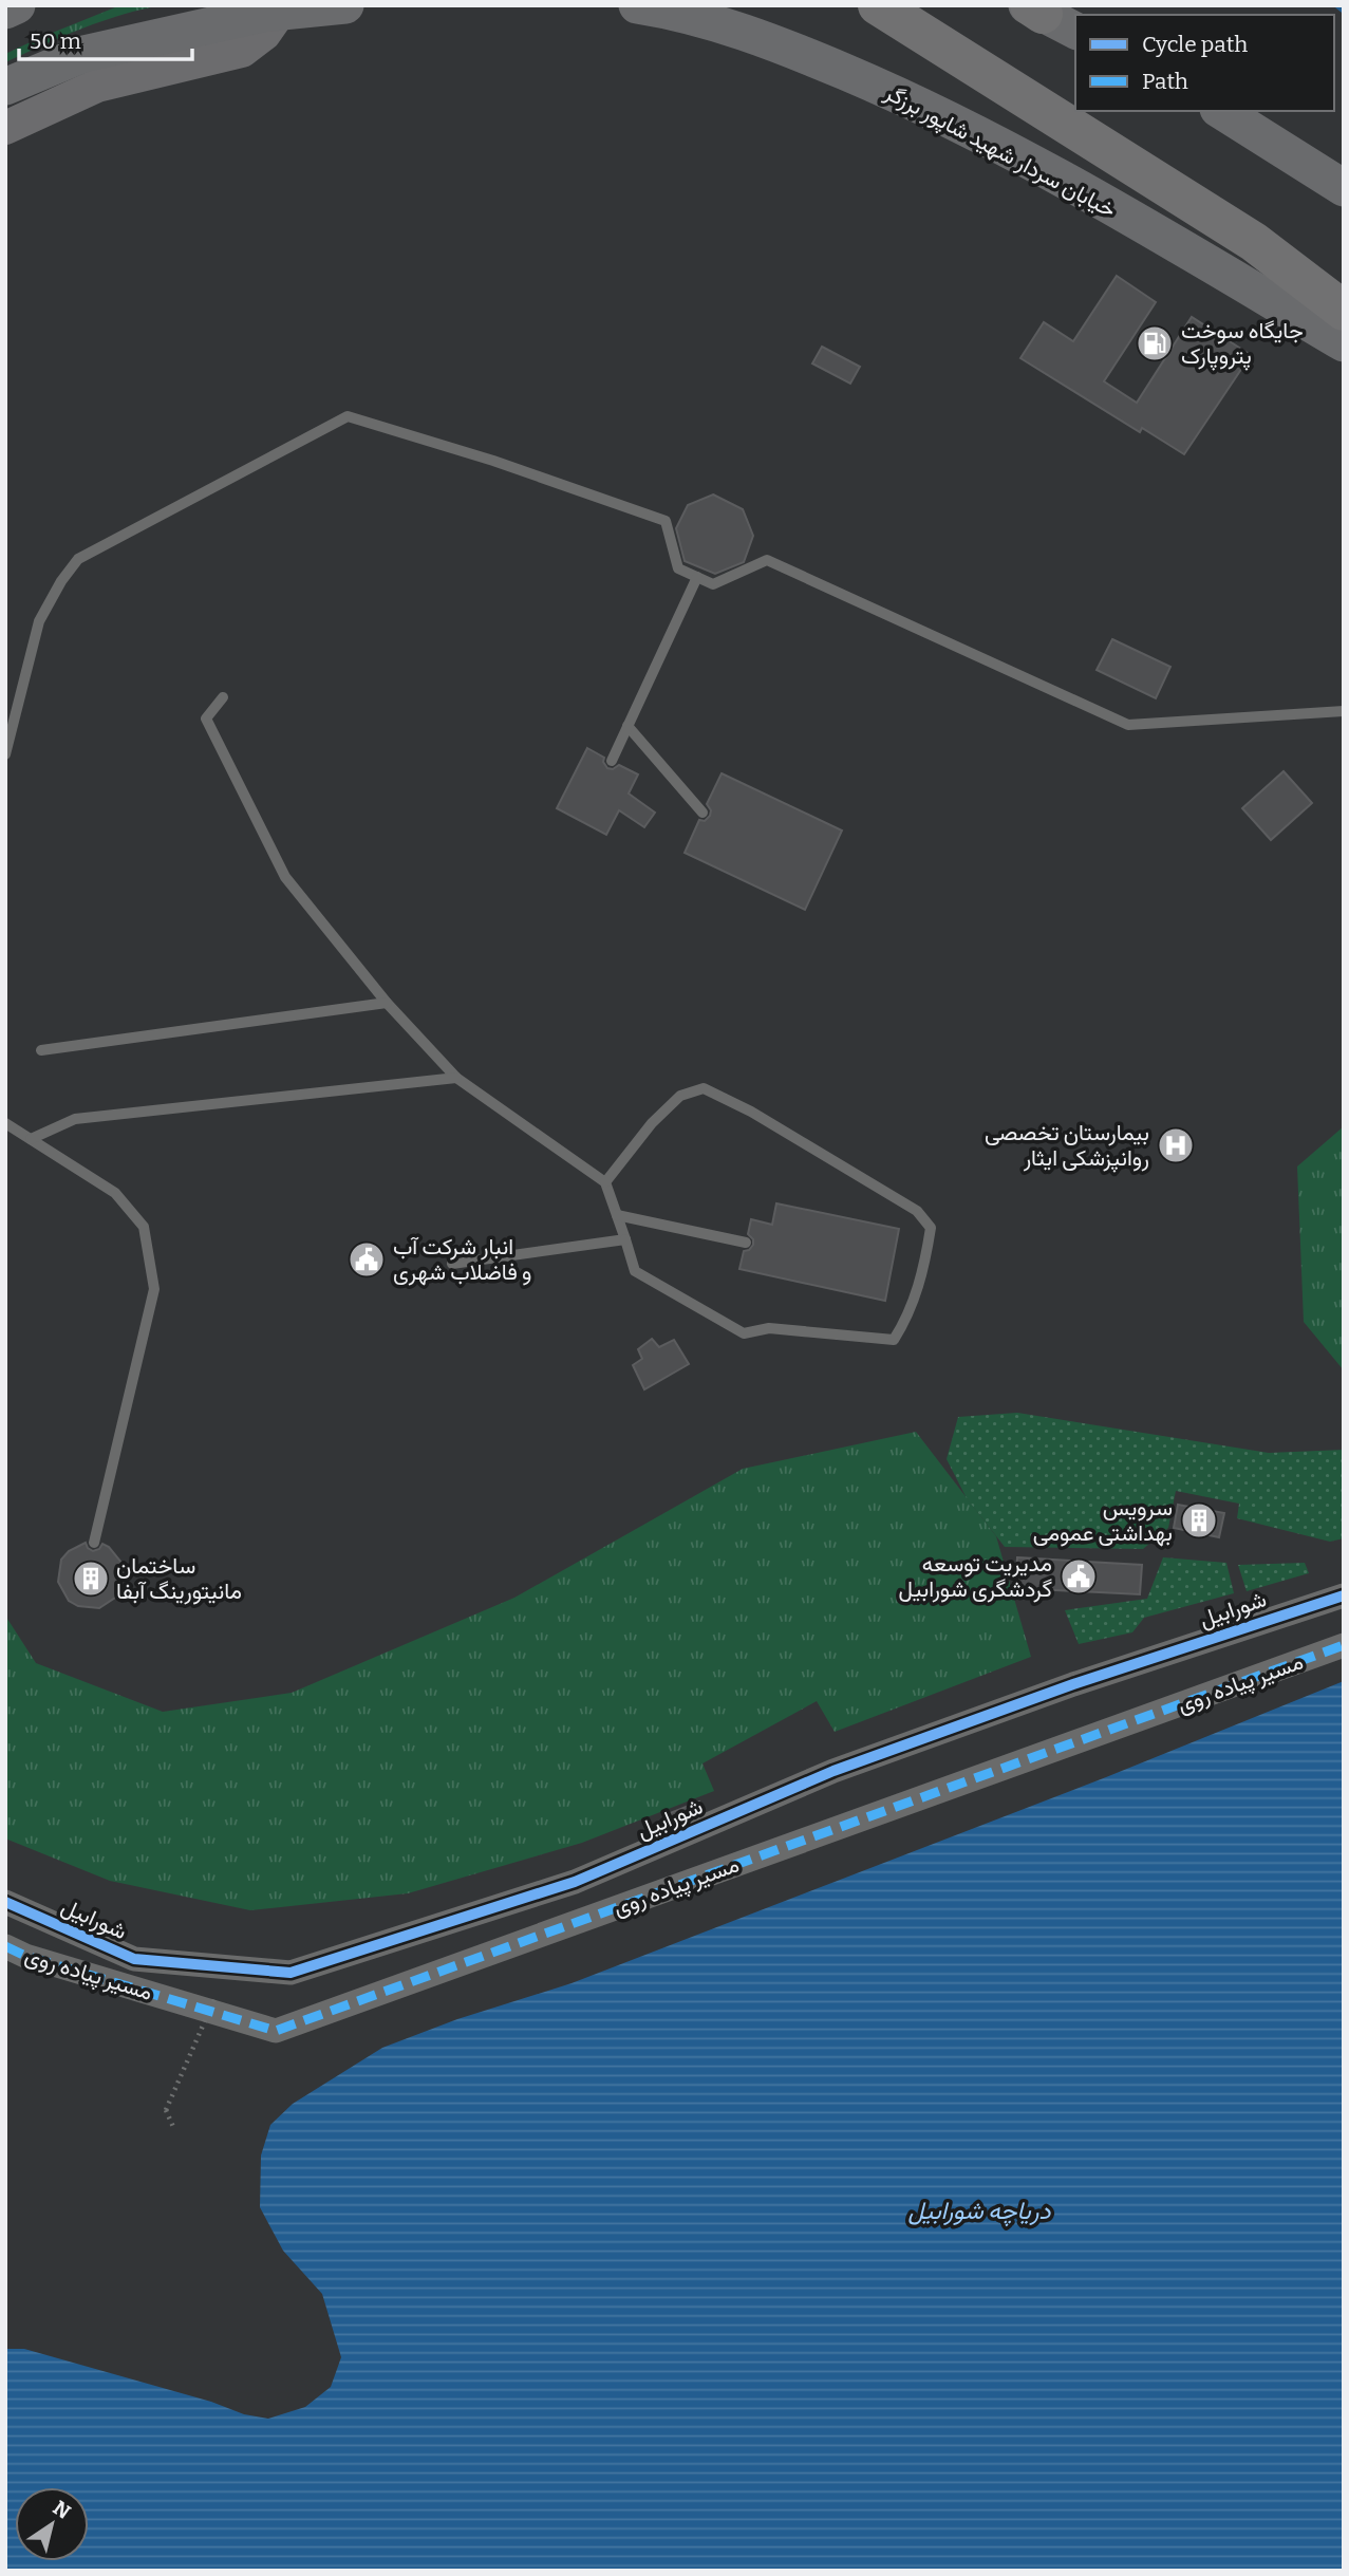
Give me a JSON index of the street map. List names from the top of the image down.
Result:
{
  "streets": {
    "main road": ["خیابان سردار شهید شاپور برزگر"],
    "street": ["شورابیل", "مسیر پیاده روی"]
  },
  "water": ["دریاچه شورابیل"],
  "places": {
    "fuel station": ["جایگاه سوخت پتروپارک"],
    "hospital": ["بیمارستان تخصصی روانپزشکی ایثار"],
    "public building": ["انبار شرکت آب و فاضلاب شهری", "مدیریت توسعه گردشگری شورابیل"],
    "building": ["سرویس بهداشتی عمومی", "ساختمان مانیتورینگ آبفا"]
  },
  "legend": ["Cycle path", "Path"],
  "scale_bar": "50 m",
  "north": "top right"
}
